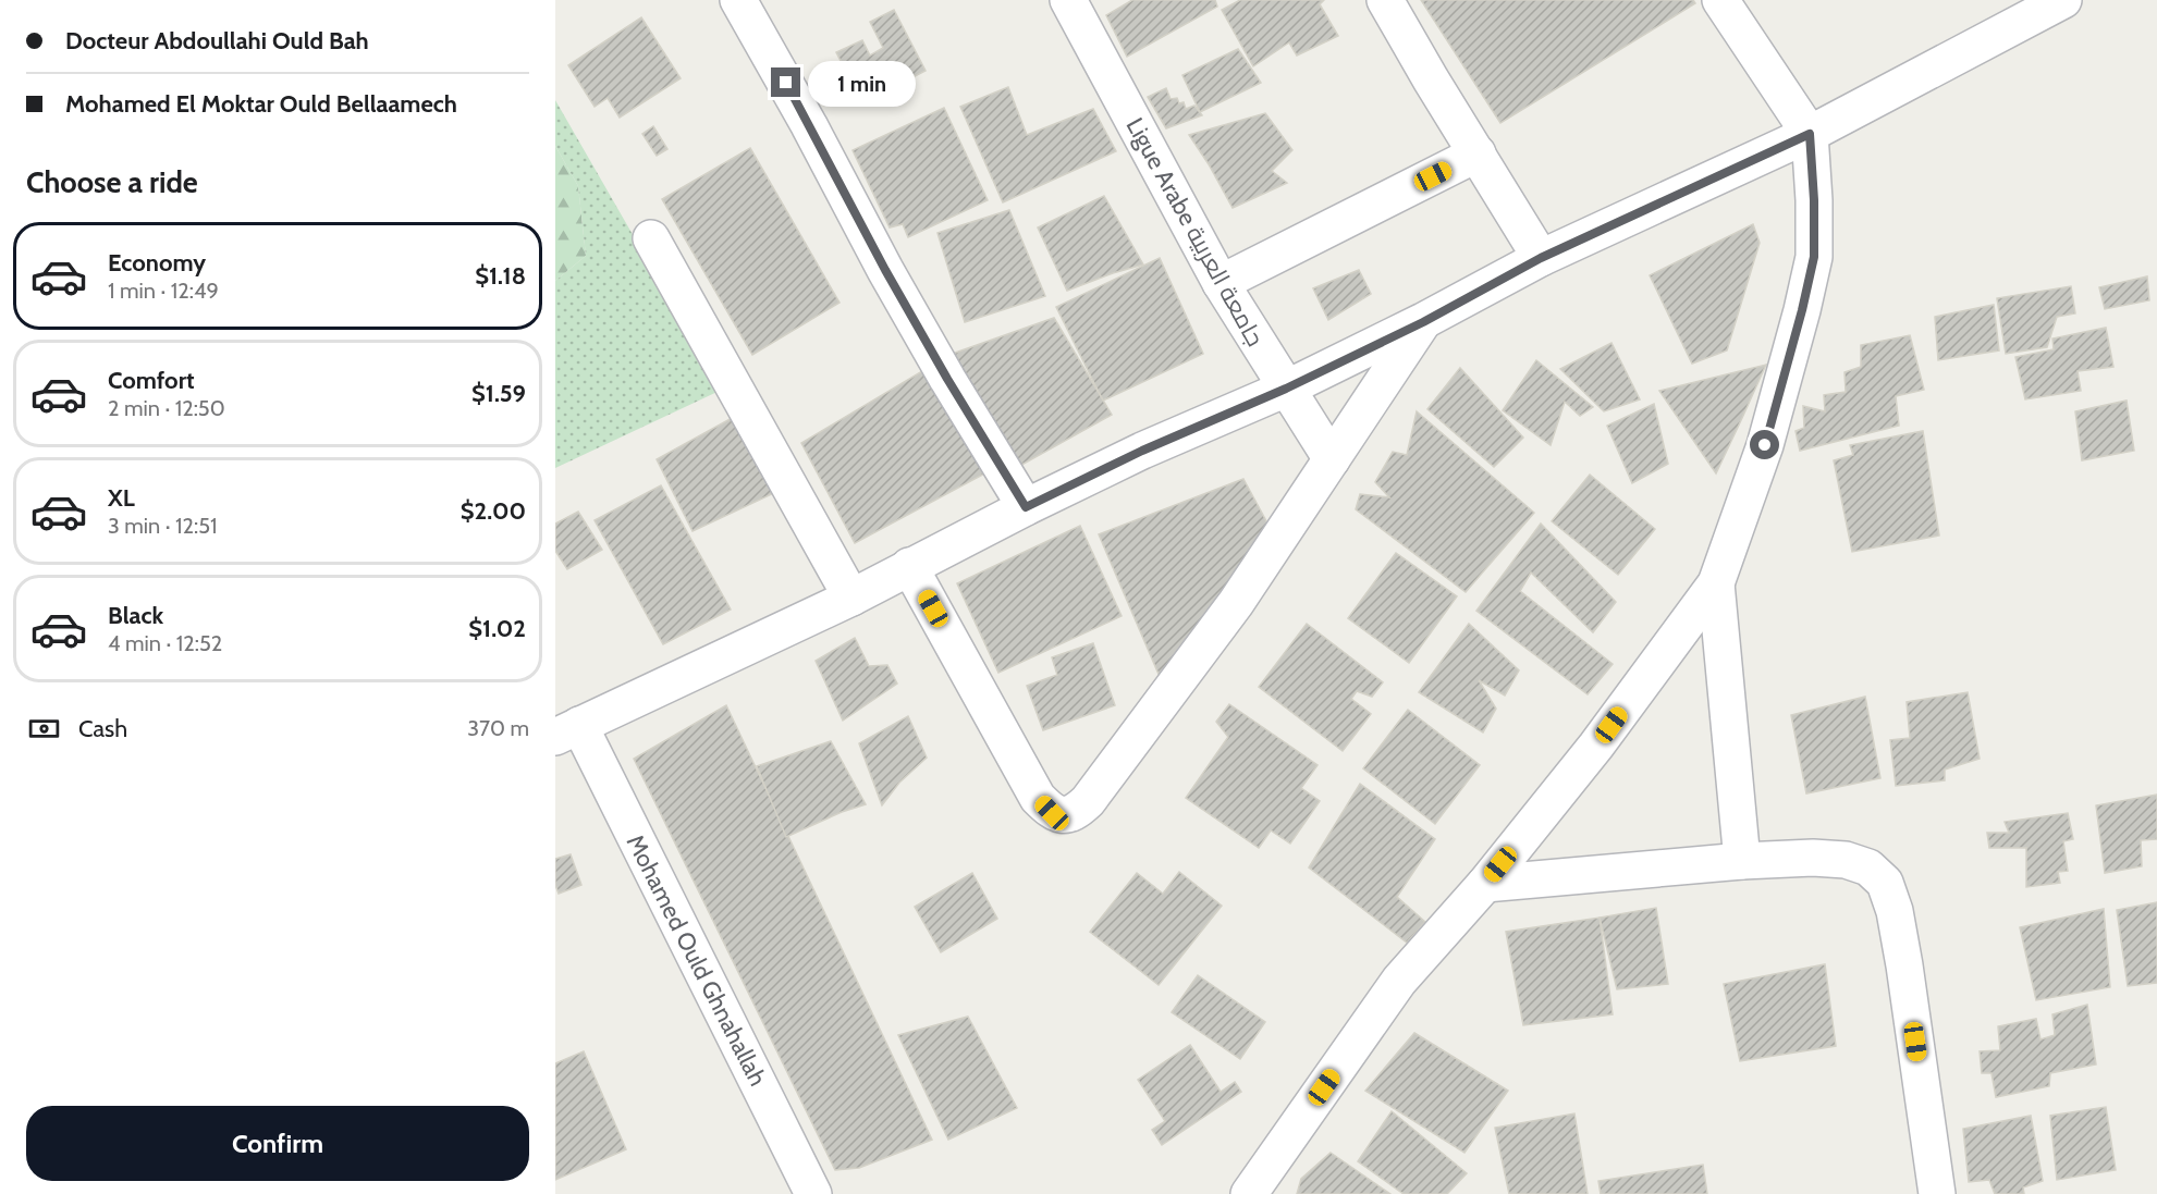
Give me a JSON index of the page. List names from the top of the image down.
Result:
{
  "streets": {
    "street": ["Ligue Arabe جامعة العربية", "Mohamed Ould Ghnahallah"]
  },
  "page": {
    "banner": ["Docteur Abdoullahi Ould Bah", "Mohamed El Moktar Ould Bellaamech"],
    "bubble": "1 min",
    "heading": "Choose a ride",
    "list": [
      {
        "name": "Economy",
        "note": "1 min · 12:49",
        "value": "$1.18"
      },
      {
        "name": "Comfort",
        "note": "2 min · 12:50",
        "value": "$1.59"
      },
      {
        "name": "XL",
        "note": "3 min · 12:51",
        "value": "$2.00"
      },
      {
        "name": "Black",
        "note": "4 min · 12:52",
        "value": "$1.02"
      }
    ],
    "pay": ["Cash", "370 m"],
    "buttons": "Confirm"
  }
}
